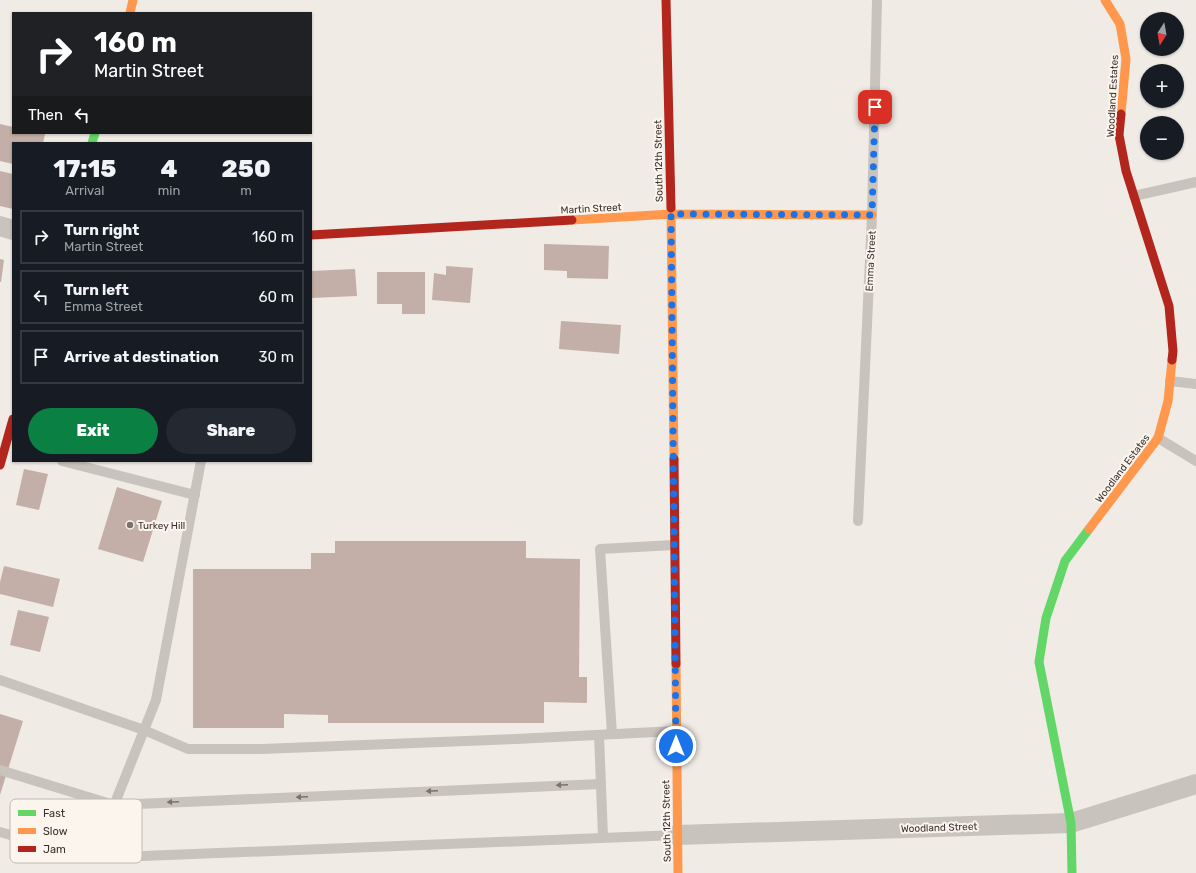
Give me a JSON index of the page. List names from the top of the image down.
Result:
{
  "streets": {
    "main road": ["Woodland Estates", "South 12th Street", "Martin Street"],
    "street": ["Woodland Street"],
    "lane": ["Emma Street"]
  },
  "crossings": [
    ["Woodland Estates", "Woodland Street"],
    ["South 12th Street", "Martin Street"],
    ["South 12th Street", "Woodland Street"],
    ["Martin Street", "Emma Street"]
  ],
  "places": ["Turkey Hill"],
  "legend": ["Fast", "Slow", "Jam"],
  "north": "bottom",
  "page": {
    "map_buttons": ["+", "−"],
    "turn": ["160 m", "Martin Street"],
    "then": "Then",
    "eta": [
      "17:15",
      "Arrival",
      "4",
      "min",
      "250",
      "m"
    ],
    "list": [
      {
        "name": "Turn right",
        "note": "Martin Street",
        "value": "160 m"
      },
      {
        "name": "Turn left",
        "note": "Emma Street",
        "value": "60 m"
      },
      {
        "name": "Arrive at destination",
        "value": "30 m"
      }
    ],
    "buttons": ["Exit", "Share"]
  }
}
